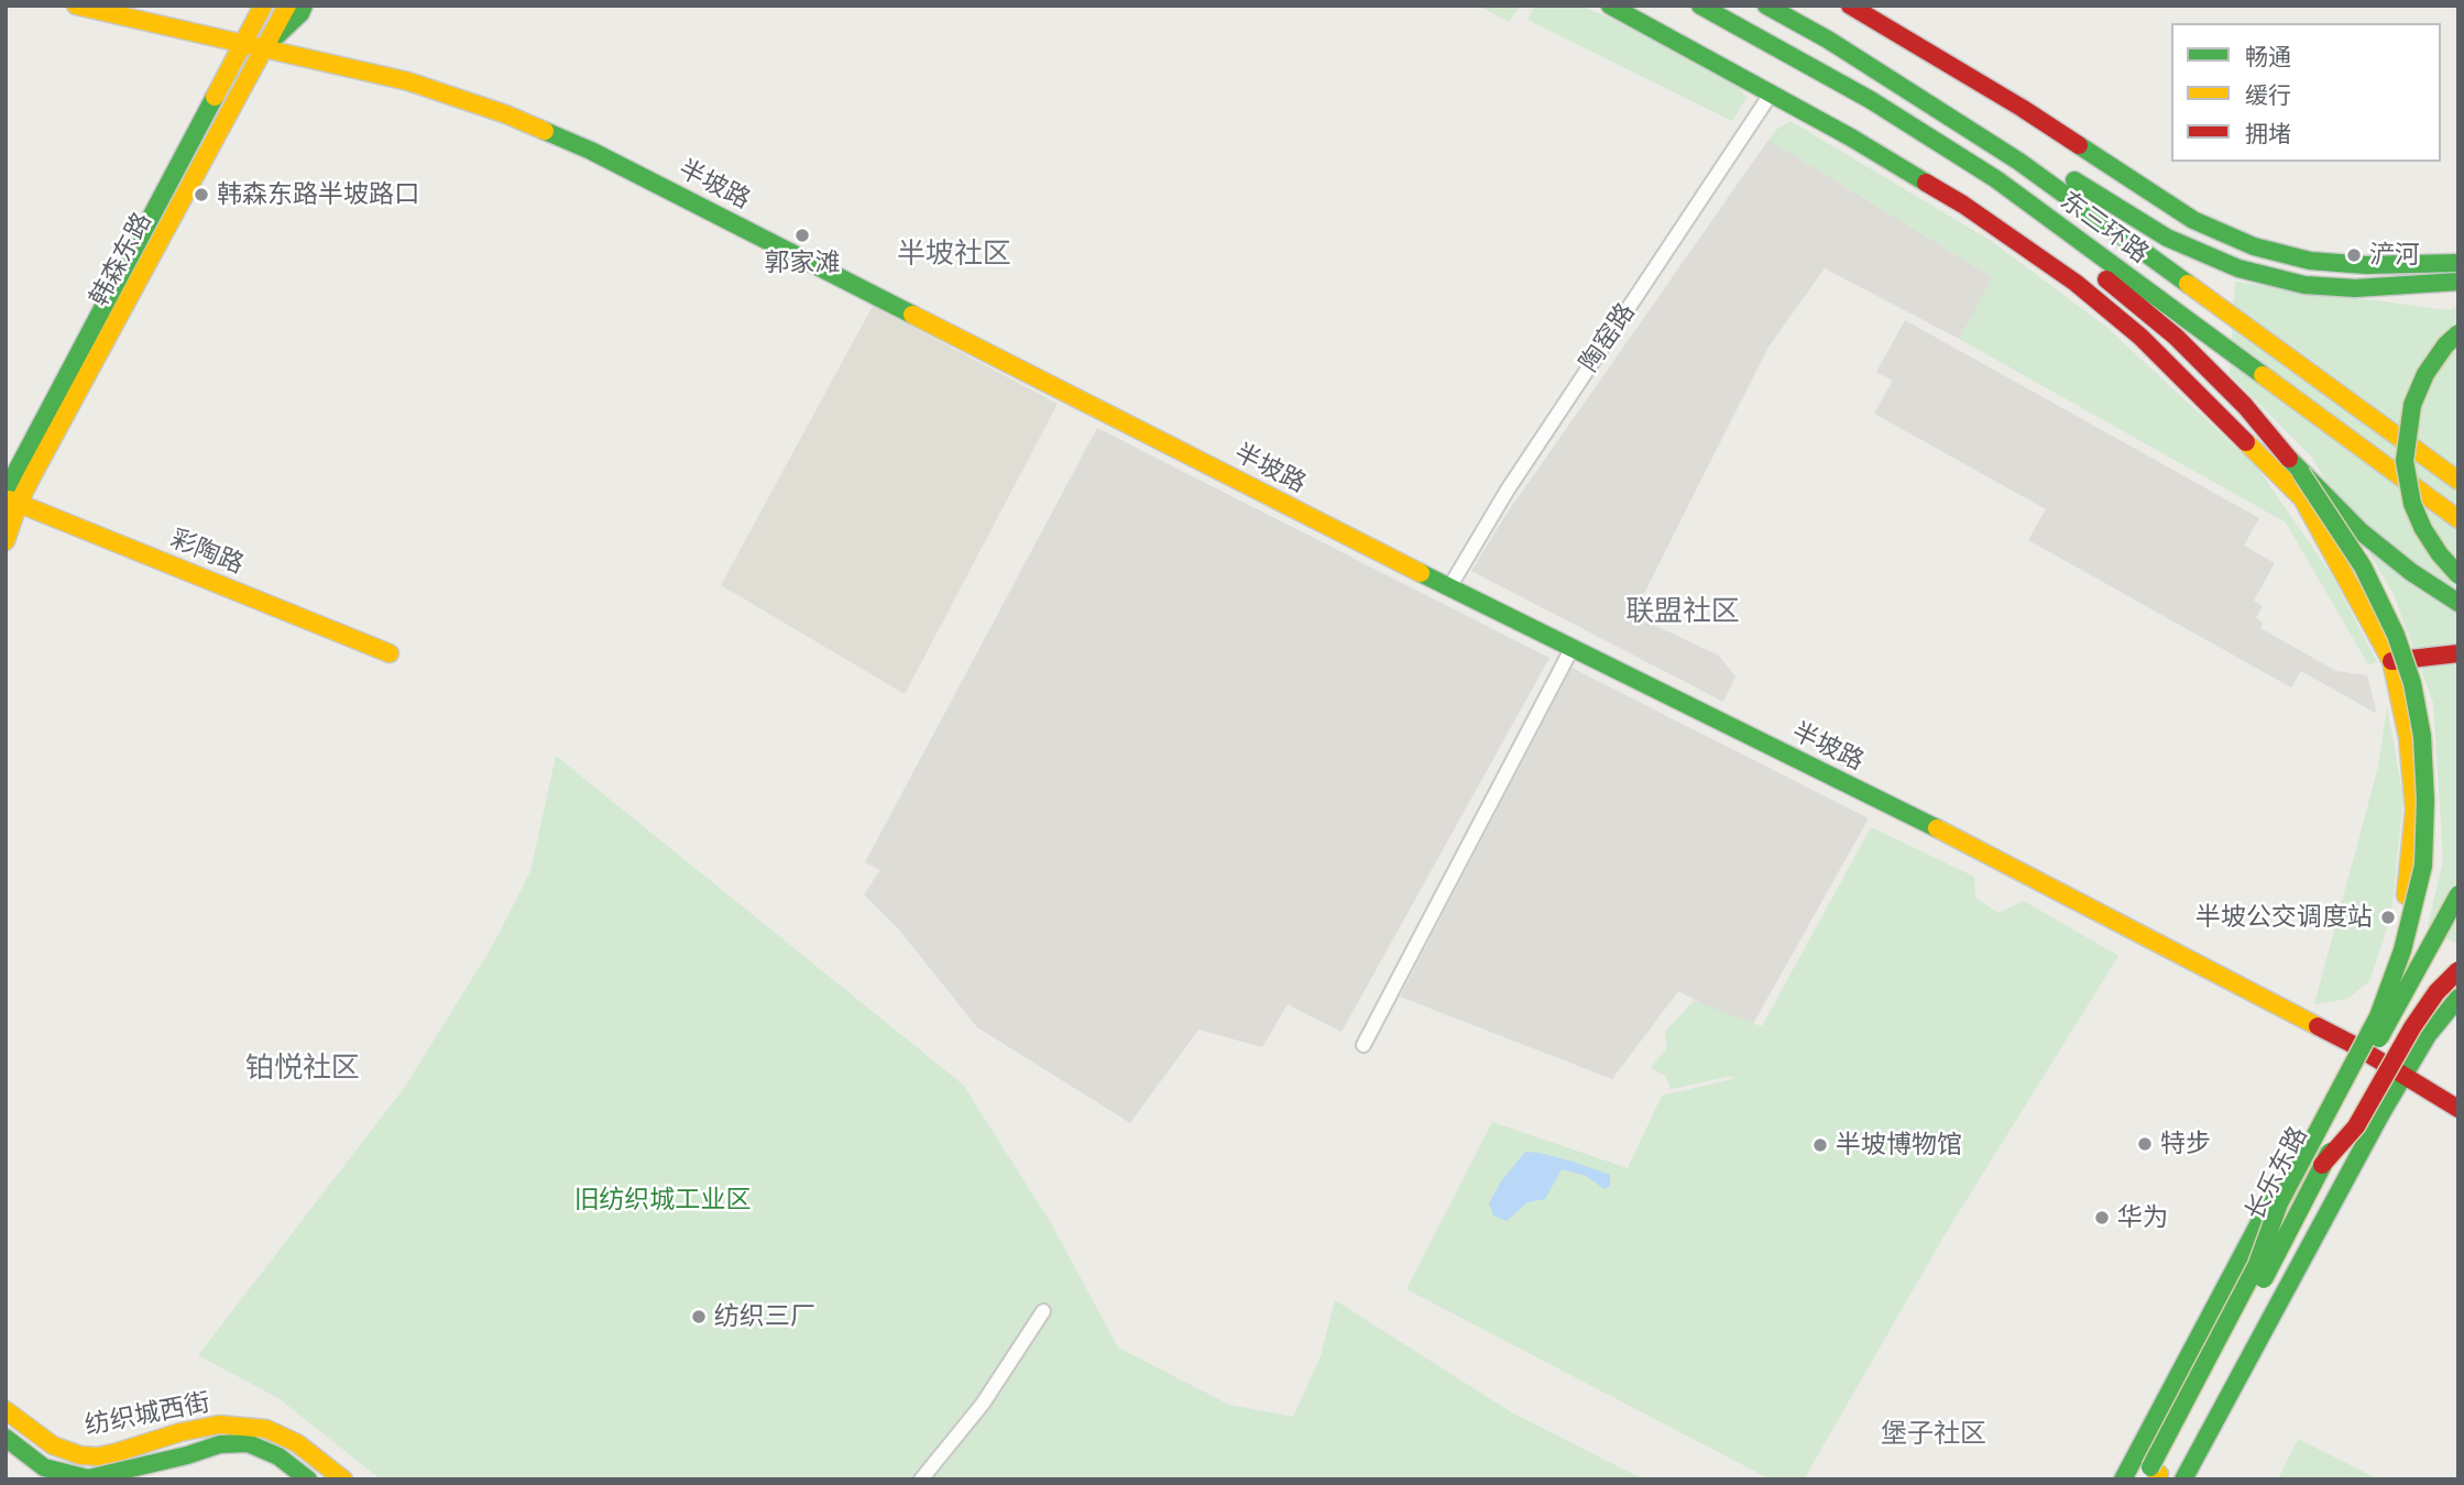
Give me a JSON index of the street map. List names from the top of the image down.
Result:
{
  "streets": {
    "main road": [
      "半坡路",
      "东三环路",
      "韩森东路",
      "彩陶路",
      "长乐东路",
      "纺织城西街"
    ],
    "street": ["陶窑路"]
  },
  "crossings": [
    ["半坡路", "韩森东路"],
    ["半坡路", "陶窑路"],
    ["韩森东路", "彩陶路"]
  ],
  "districts": [
    "半坡社区",
    "联盟社区",
    "铂悦社区",
    "堡子社区"
  ],
  "parks": ["旧纺织城工业区"],
  "places": [
    "韩森东路半坡路口",
    "郭家滩",
    "浐河",
    "半坡公交调度站",
    "特步",
    "半坡博物馆",
    "华为",
    "纺织三厂"
  ],
  "legend": ["畅通", "缓行", "拥堵"]
}
